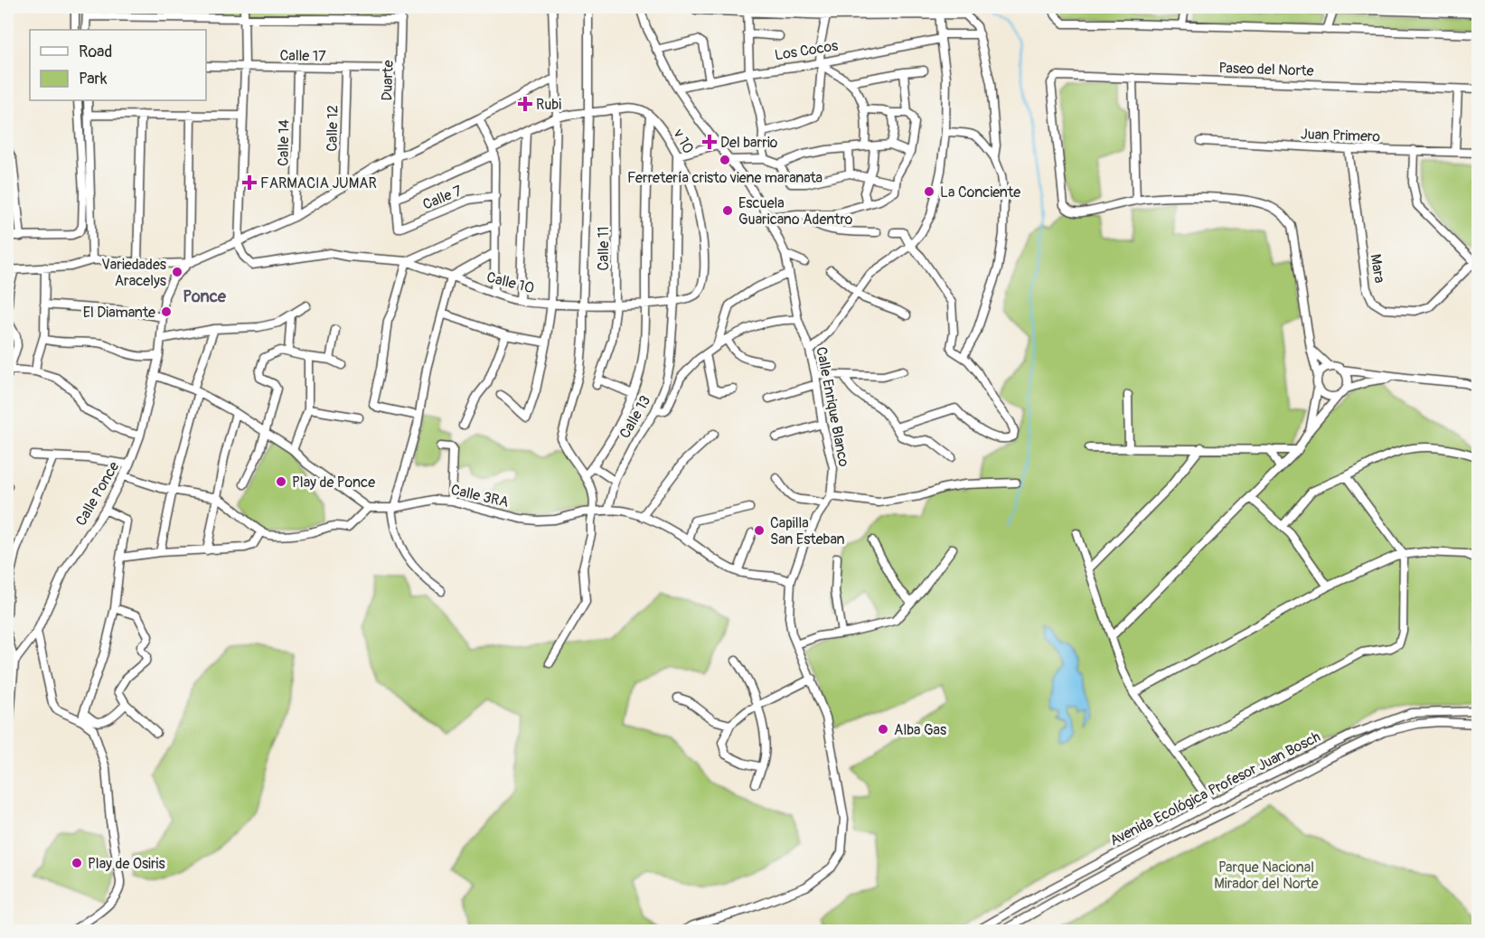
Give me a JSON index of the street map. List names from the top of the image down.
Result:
{
  "streets": {
    "street": [
      "Los Cocos",
      "Calle 17",
      "Paseo del Norte",
      "Duarte",
      "Calle 12",
      "Juan Primero",
      "v 10",
      "Calle 14",
      "Calle 7",
      "Calle 11",
      "Mara",
      "Calle 10",
      "Calle Enrique Blanco",
      "Calle 13",
      "Calle Ponce",
      "Calle 3RA",
      "Avenida Ecológica Profesor Juan Bosch"
    ]
  },
  "crossings": [
    ["Los Cocos", "Calle Enrique Blanco"],
    ["Calle 17", "Duarte"],
    ["Calle 17", "Calle 12"],
    ["Calle 17", "Calle 14"],
    ["Duarte", "v 10"],
    ["Duarte", "Calle 7"],
    ["Juan Primero", "Mara"],
    ["v 10", "Calle 11"],
    ["v 10", "Calle 10"],
    ["v 10", "Calle 13"],
    ["Calle 11", "Calle 10"],
    ["Calle 13", "Calle 3RA"]
  ],
  "districts": ["Ponce"],
  "parks": ["Parque Nacional Mirador del Norte"],
  "places": {
    "health": ["Rubi", "Del barrio", "FARMACIA JUMAR"],
    "other": [
      "Ferretería cristo viene maranata",
      "La Conciente",
      "Escuela Guaricano Adentro",
      "Variedades Aracelys",
      "El Diamante",
      "Play de Ponce",
      "Capilla San Esteban",
      "Alba Gas",
      "Play de Osiris"
    ]
  },
  "legend": ["Road", "Park"]
}
